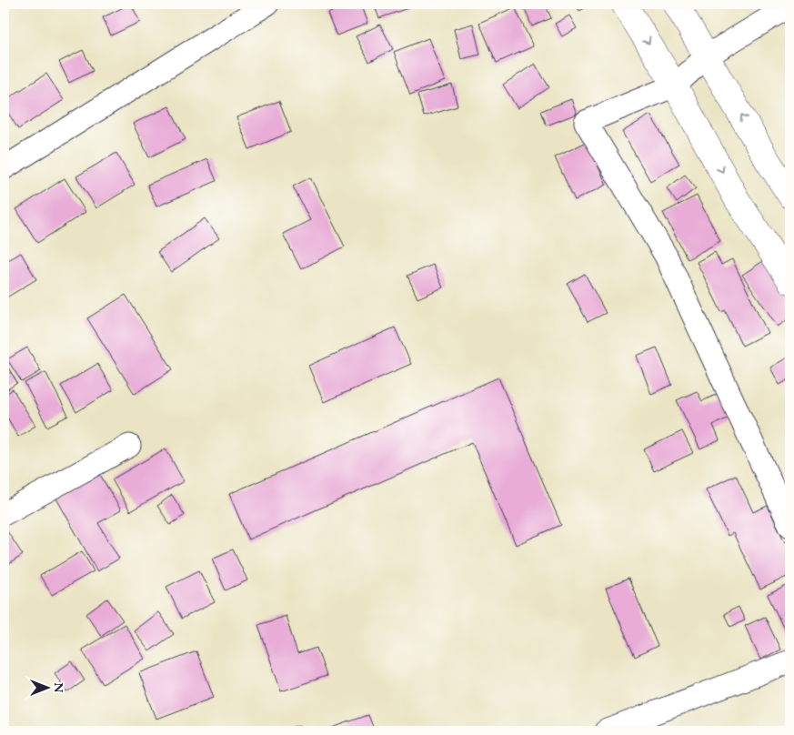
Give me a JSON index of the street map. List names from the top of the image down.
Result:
{
  "north": "right"
}
